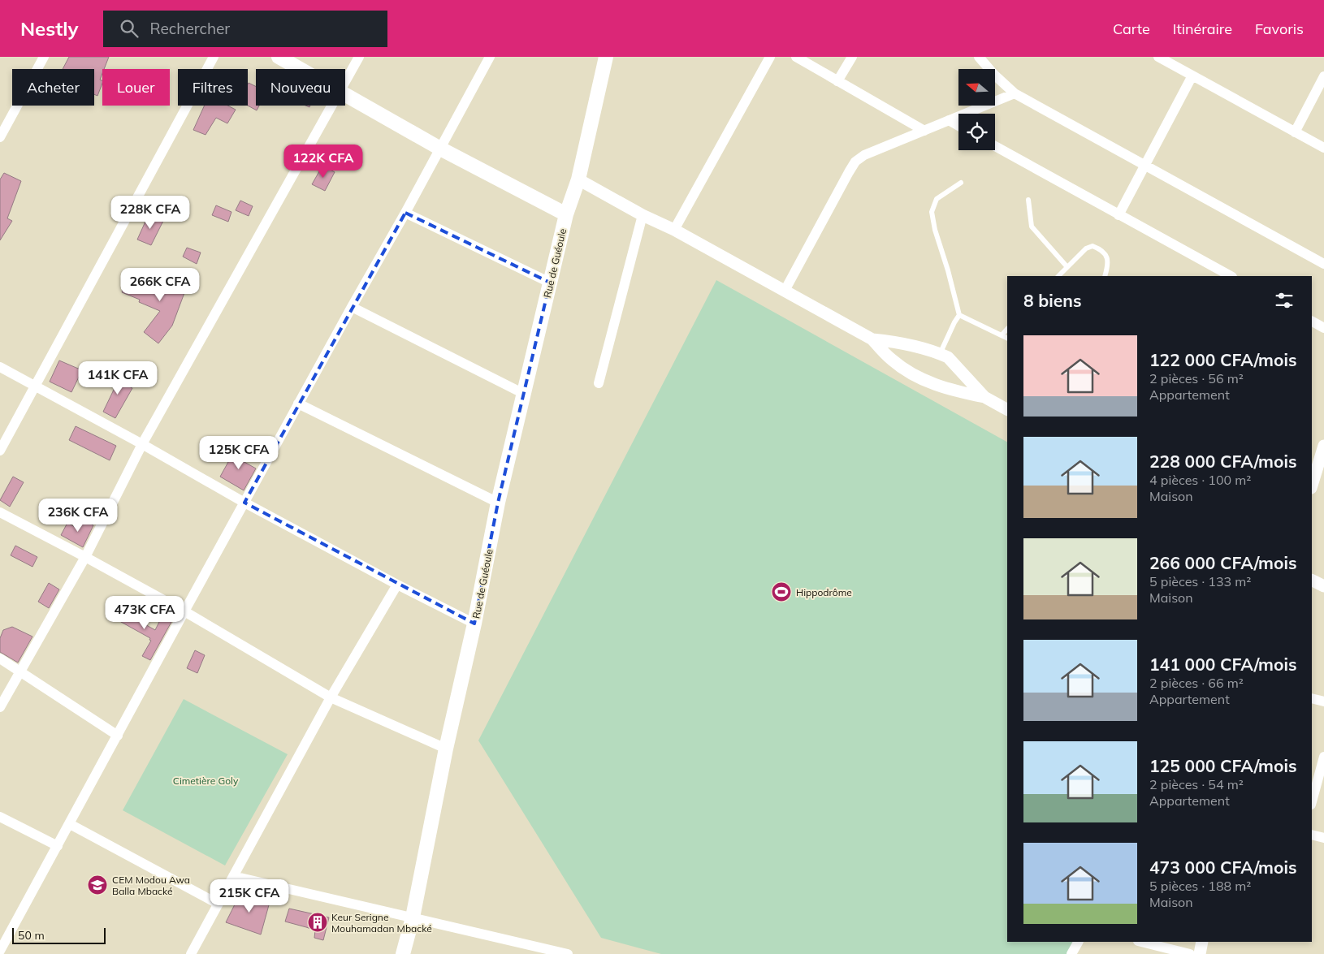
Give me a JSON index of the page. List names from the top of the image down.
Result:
{
  "streets": {
    "main road": ["Rue de Guéoule"]
  },
  "parks": ["Cimetière Goly"],
  "places": {
    "sports": ["Hippodrôme"],
    "school or university": ["CEM Modou Awa Balla Mbacké"],
    "building": ["Keur Serigne Mouhamadan Mbacké"]
  },
  "scale_bar": "50 m",
  "north": "left",
  "page": {
    "header": "Nestly",
    "search": "Rechercher",
    "nav": ["Carte", "Itinéraire", "Favoris"],
    "chip": [
      "Acheter",
      "Louer",
      "Filtres",
      "Nouveau"
    ],
    "price": [
      "122K CFA",
      "228K CFA",
      "266K CFA",
      "141K CFA",
      "125K CFA",
      "236K CFA",
      "473K CFA",
      "215K CFA"
    ],
    "heading": "8 biens",
    "list": [
      {
        "name": "122 000 CFA/mois",
        "note": "2 pièces · 56 m² · Appartement"
      },
      {
        "name": "228 000 CFA/mois",
        "note": "4 pièces · 100 m² · Maison"
      },
      {
        "name": "266 000 CFA/mois",
        "note": "5 pièces · 133 m² · Maison"
      },
      {
        "name": "141 000 CFA/mois",
        "note": "2 pièces · 66 m² · Appartement"
      },
      {
        "name": "125 000 CFA/mois",
        "note": "2 pièces · 54 m² · Appartement"
      },
      {
        "name": "473 000 CFA/mois",
        "note": "5 pièces · 188 m² · Maison"
      }
    ],
    "scale": "50 m"
  }
}
